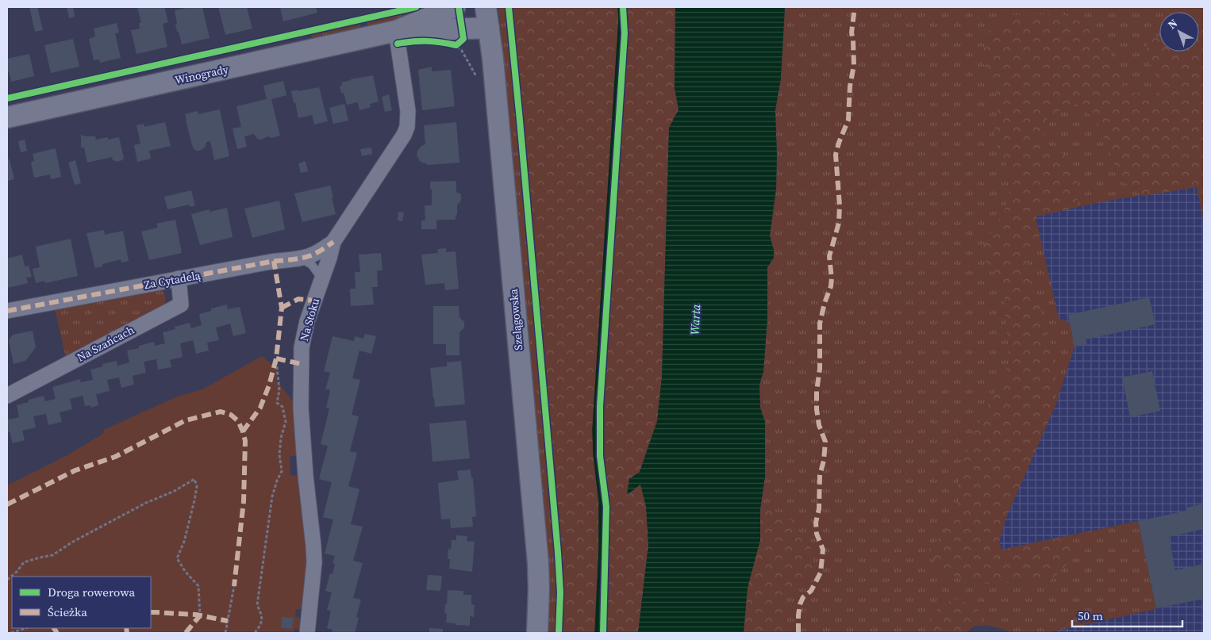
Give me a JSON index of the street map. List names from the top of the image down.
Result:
{
  "streets": {
    "street": [
      "Winogrady",
      "Za Cytadelą",
      "Na Stoku",
      "Szelągowska",
      "Na Szańcach"
    ]
  },
  "crossings": [
    ["Winogrady", "Na Stoku"],
    ["Winogrady", "Szelągowska"],
    ["Za Cytadelą", "Na Stoku"],
    ["Za Cytadelą", "Na Szańcach"]
  ],
  "water": ["Warta"],
  "legend": ["Droga rowerowa", "Ścieżka"],
  "scale_bar": "50 m",
  "north": "top left"
}
